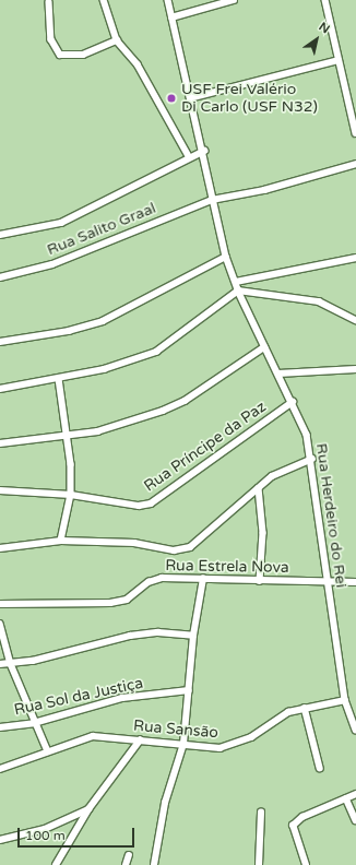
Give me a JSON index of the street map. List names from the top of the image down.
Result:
{
  "streets": {
    "street": [
      "Rua Salito Graal",
      "Rua Príncipe da Paz",
      "Rua Herdeiro do Rei",
      "Rua Estrela Nova",
      "Rua Sol da Justiça",
      "Rua Sansão"
    ]
  },
  "crossings": [
    ["Rua Salito Graal", "Rua Herdeiro do Rei"],
    ["Rua Príncipe da Paz", "Rua Herdeiro do Rei"],
    ["Rua Herdeiro do Rei", "Rua Estrela Nova"],
    ["Rua Herdeiro do Rei", "Rua Sansão"]
  ],
  "places": ["USF Frei Valério Di Carlo (USF N32)"],
  "scale_bar": "100 m",
  "north": "top right"
}
